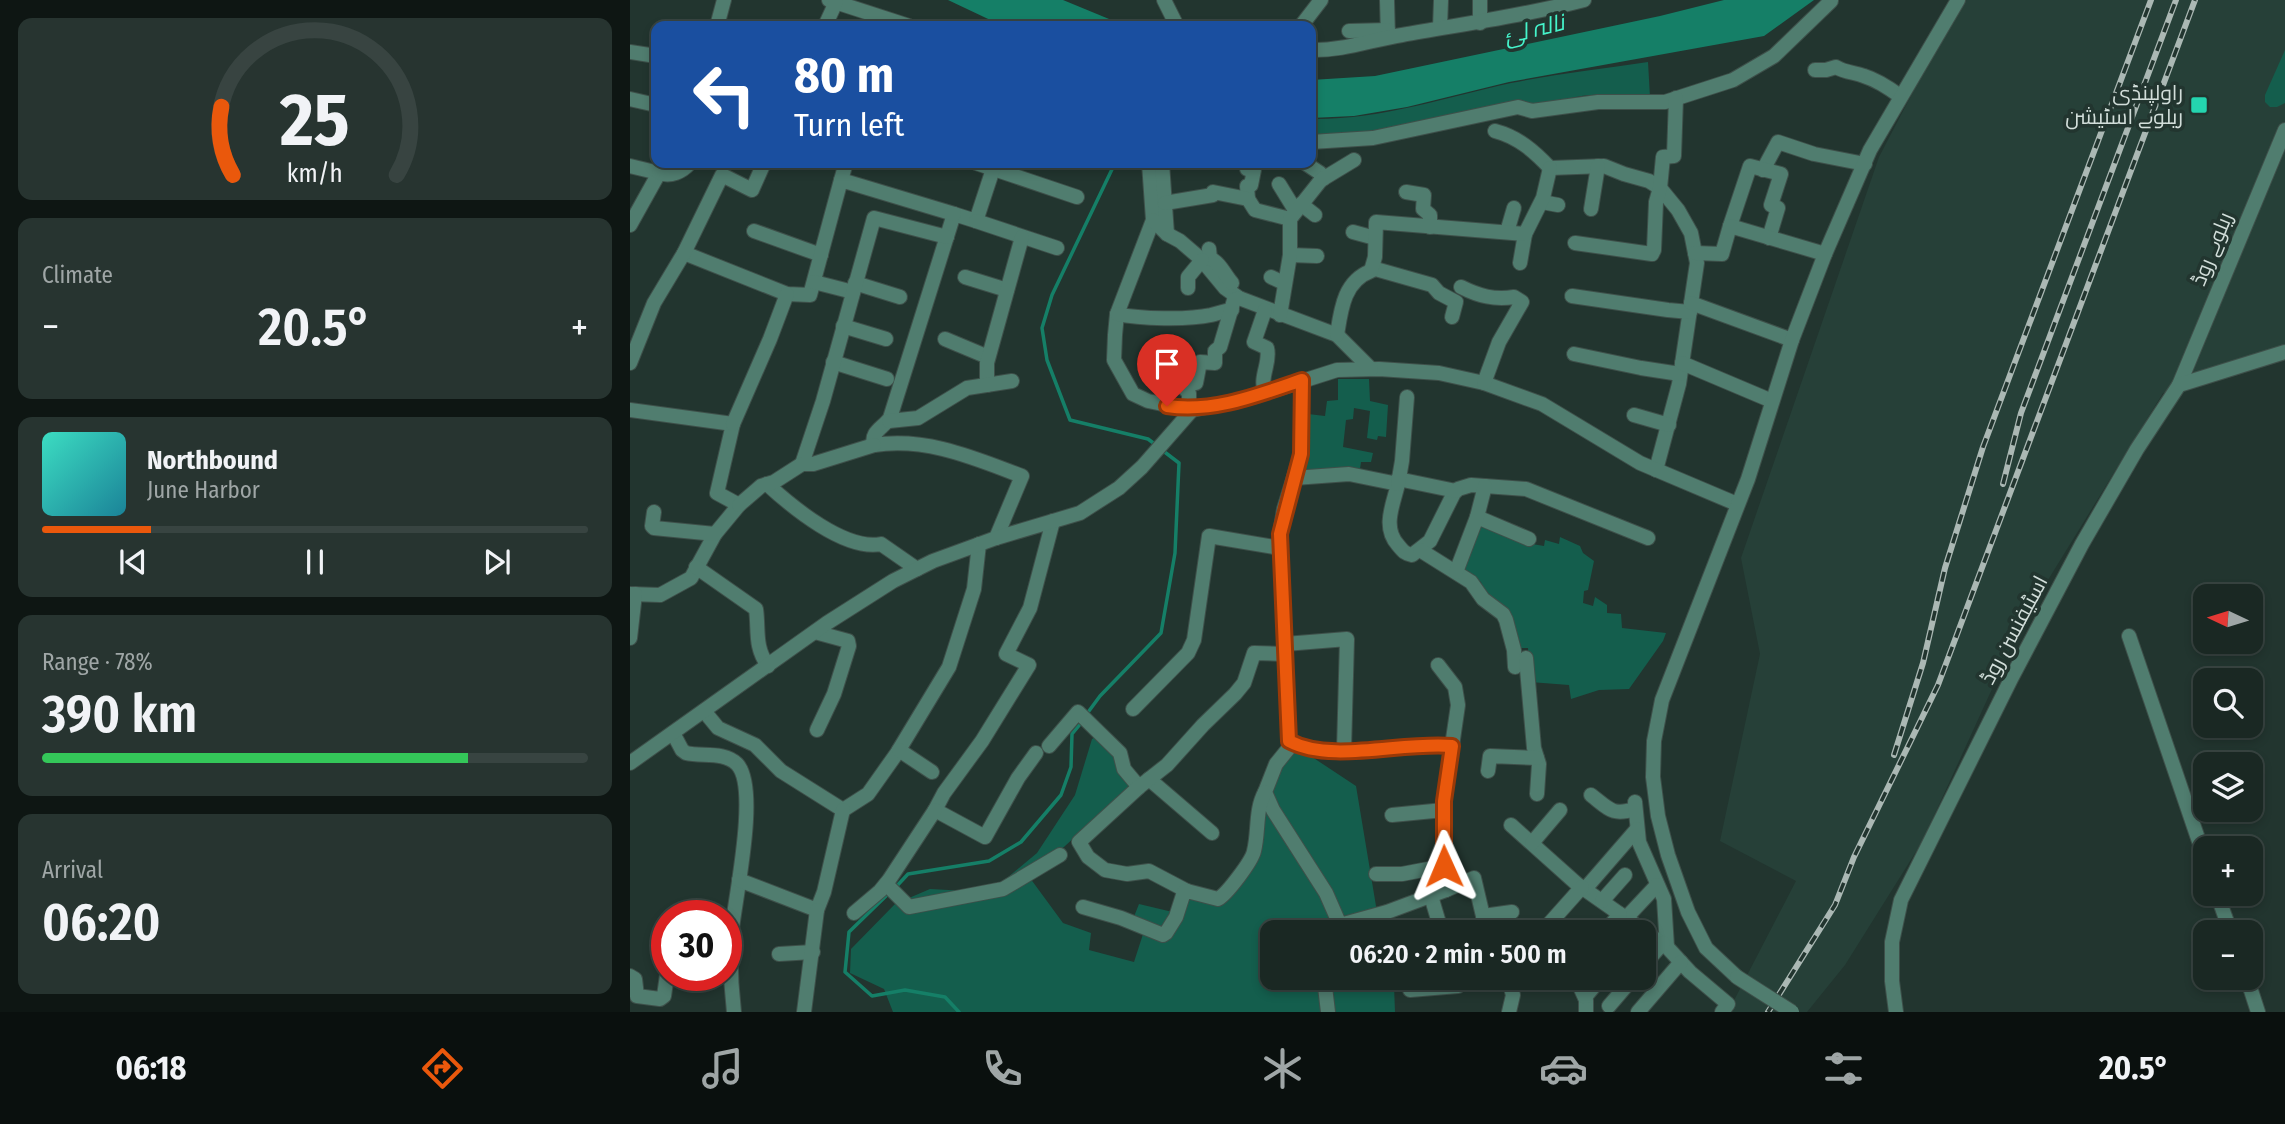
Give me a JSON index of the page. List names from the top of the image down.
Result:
{
  "streets": {
    "street": ["ریلوے روڈ", "اسٹیفنسن روڈ"]
  },
  "crossings": [
    ["ریلوے روڈ", "اسٹیفنسن روڈ"]
  ],
  "water": ["نالہ لئ"],
  "places": {
    "transit": ["راولپنڈی ریلوے اسٹیشن"]
  },
  "north": "left",
  "page": {
    "turn": ["80 m", "Turn left"],
    "tile": [
      "Climate",
      ["Range · 78%", "390 km"],
      ["Arrival", "06:20"]
    ],
    "heat": ["−", "20.5°", "+"],
    "song": ["Northbound", "June Harbor"],
    "map_buttons": ["+", "−"],
    "limit": "30",
    "trip": "06:20 · 2 min · 500 m",
    "tabs": ["06:18", "20.5°"],
    "gauge": ["25", "km/h"]
  }
}
